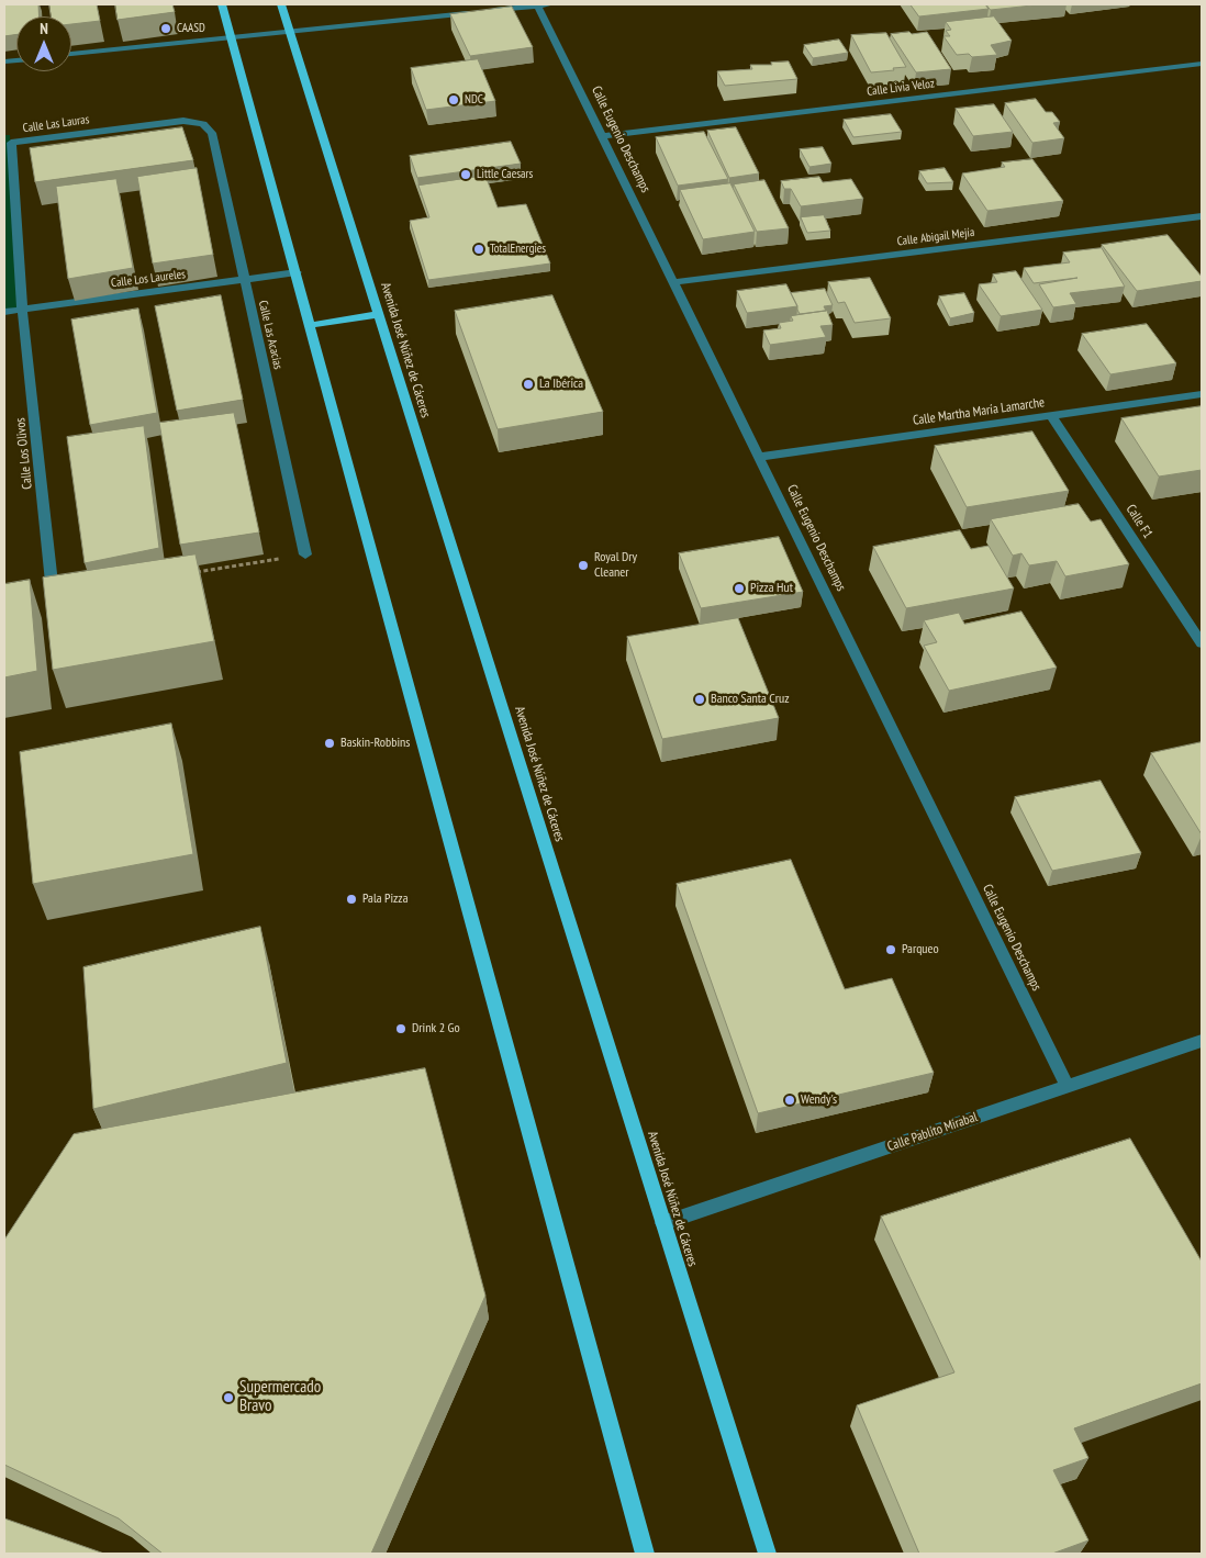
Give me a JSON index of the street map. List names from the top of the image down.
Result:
{
  "streets": {
    "main road": ["Avenida José Núñez de Cáceres"],
    "street": [
      "Calle Livia Veloz",
      "Calle Las Lauras",
      "Calle Eugenio Deschamps",
      "Calle Abigail Mejía",
      "Calle Los Laureles",
      "Calle Las Acacias",
      "Calle Martha María Lamarche",
      "Calle Los Olivos",
      "Calle F1",
      "Calle Pablito Mirabal"
    ]
  },
  "crossings": [
    ["Calle Livia Veloz", "Calle Eugenio Deschamps"],
    ["Calle Las Lauras", "Calle Los Laureles"],
    ["Calle Las Lauras", "Calle Las Acacias"],
    ["Calle Las Lauras", "Calle Los Olivos"],
    ["Calle Eugenio Deschamps", "Calle Abigail Mejía"],
    ["Calle Eugenio Deschamps", "Calle Martha María Lamarche"],
    ["Calle Eugenio Deschamps", "Calle Pablito Mirabal"],
    ["Calle Los Laureles", "Calle Las Acacias"],
    ["Calle Los Laureles", "Calle Los Olivos"],
    ["Avenida José Núñez de Cáceres", "Calle Pablito Mirabal"],
    ["Calle Martha María Lamarche", "Calle F1"]
  ],
  "places": [
    "CAASD",
    "NDC",
    "Little Caesars",
    "TotalEnergies",
    "La Ibérica",
    "Royal Dry Cleaner",
    "Pizza Hut",
    "Banco Santa Cruz",
    "Baskin-Robbins",
    "Pala Pizza",
    "Parqueo",
    "Drink 2 Go",
    "Wendy's",
    "Supermercado Bravo"
  ],
  "north": "top"
}
